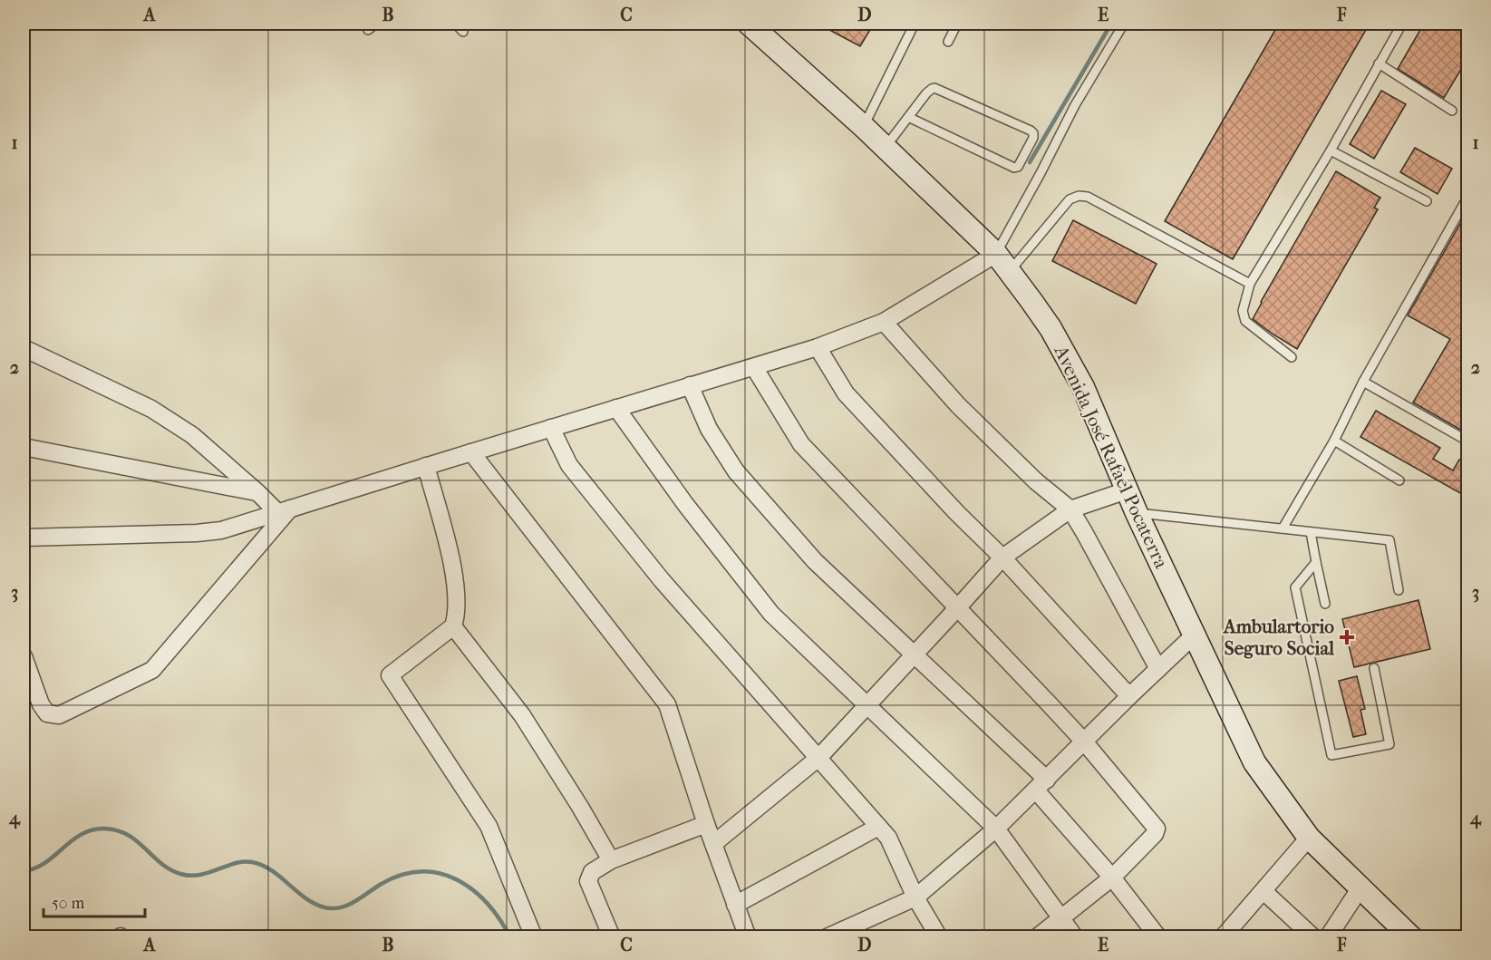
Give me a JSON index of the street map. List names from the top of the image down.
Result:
{
  "streets": {
    "street": ["Avenida José Rafael Pocaterra"]
  },
  "places": {
    "health": ["Ambulartorio Seguro Social"]
  },
  "scale_bar": "50 m",
  "grid": {
    "columns": [
      "A",
      "B",
      "C",
      "D",
      "E",
      "F"
    ],
    "rows": [
      "1",
      "2",
      "3",
      "4"
    ]
  }
}
